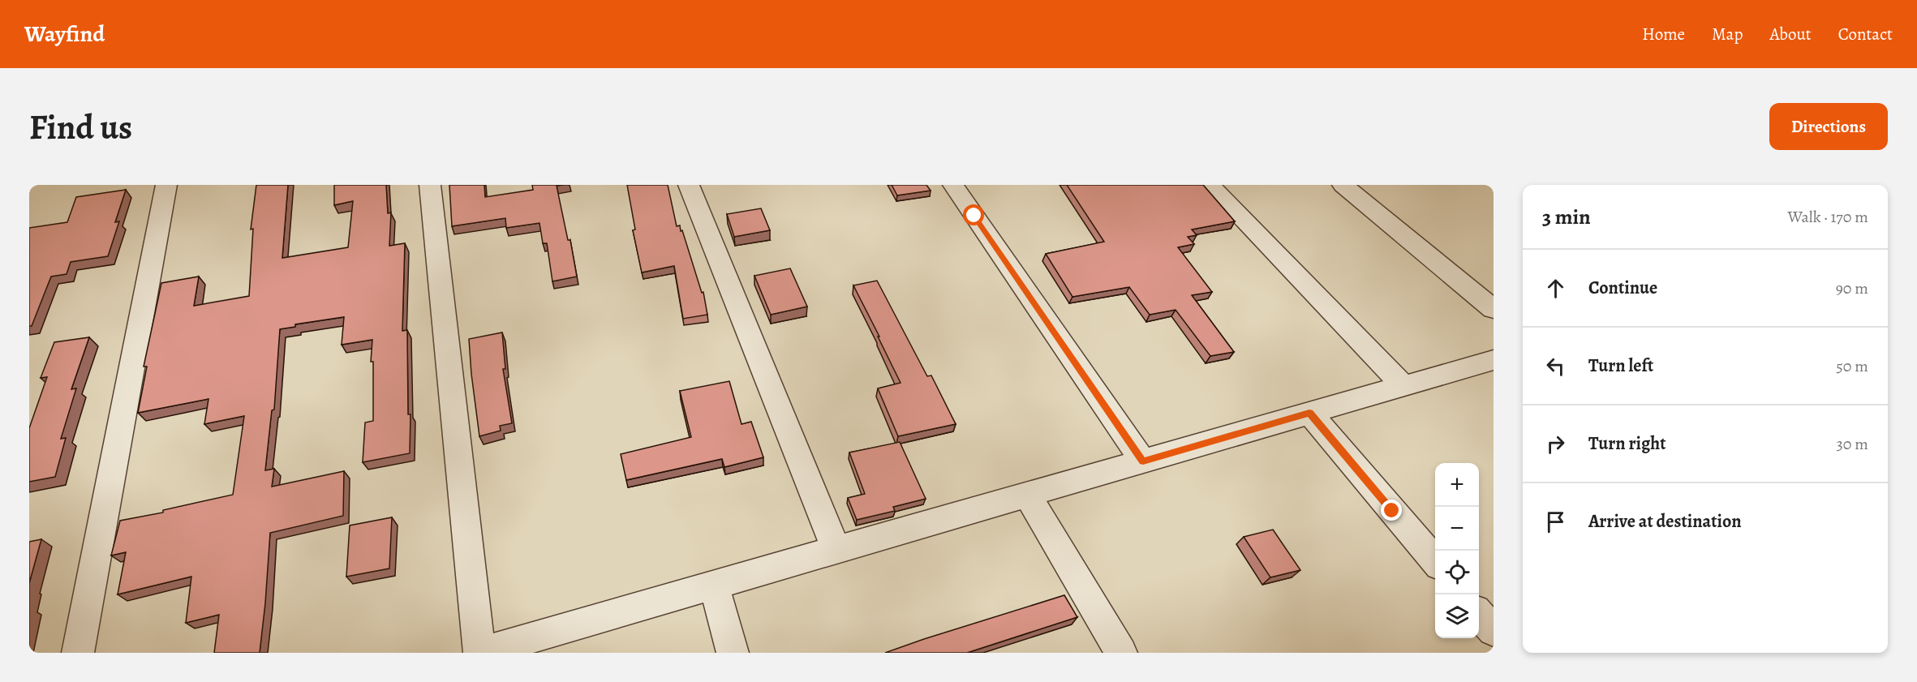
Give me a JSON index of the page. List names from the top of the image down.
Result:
{
  "page": {
    "header": "Wayfind",
    "nav": [
      "Home",
      "Map",
      "About",
      "Contact"
    ],
    "buttons": "Directions",
    "title": "Find us",
    "heading": ["3 min", "Walk · 170 m"],
    "list": [
      ["Continue", "90 m"],
      ["Turn left", "50 m"],
      ["Turn right", "30 m"],
      "Arrive at destination"
    ],
    "map_buttons": ["+", "−"]
  }
}
